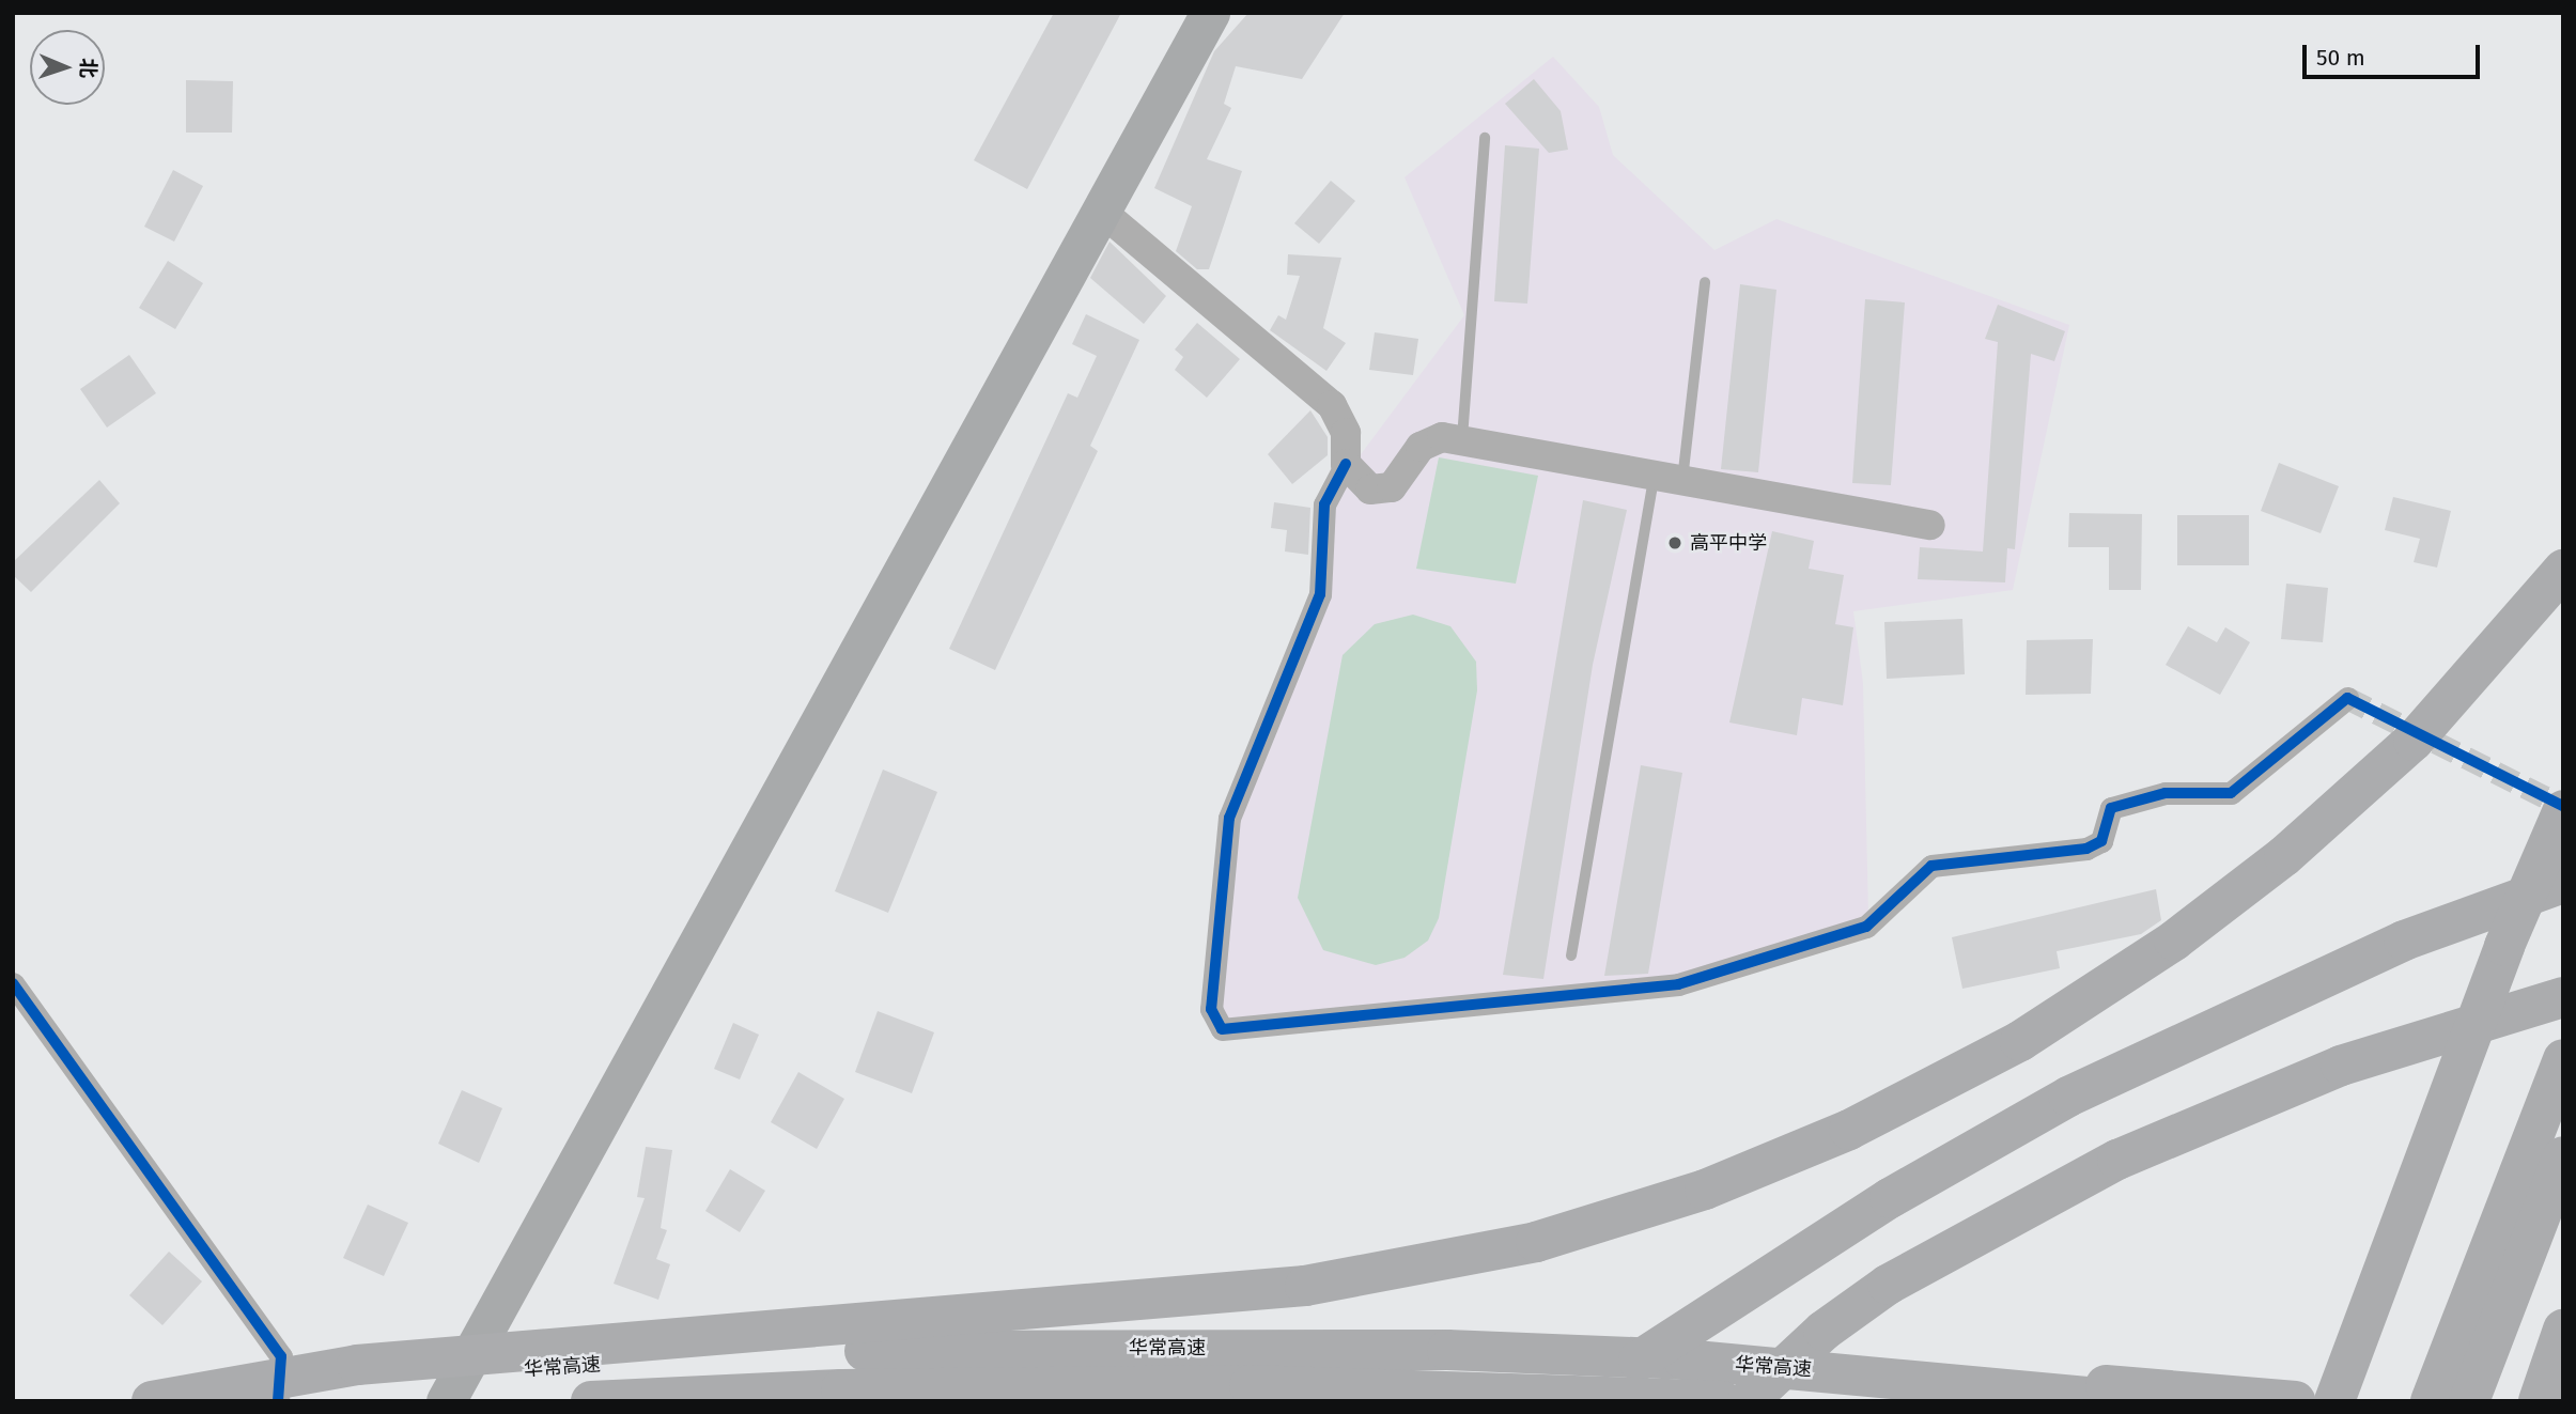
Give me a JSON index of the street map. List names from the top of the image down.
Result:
{
  "streets": {
    "highway": ["华常高速"]
  },
  "places": ["高平中学"],
  "scale_bar": "50 m",
  "north": "right"
}
